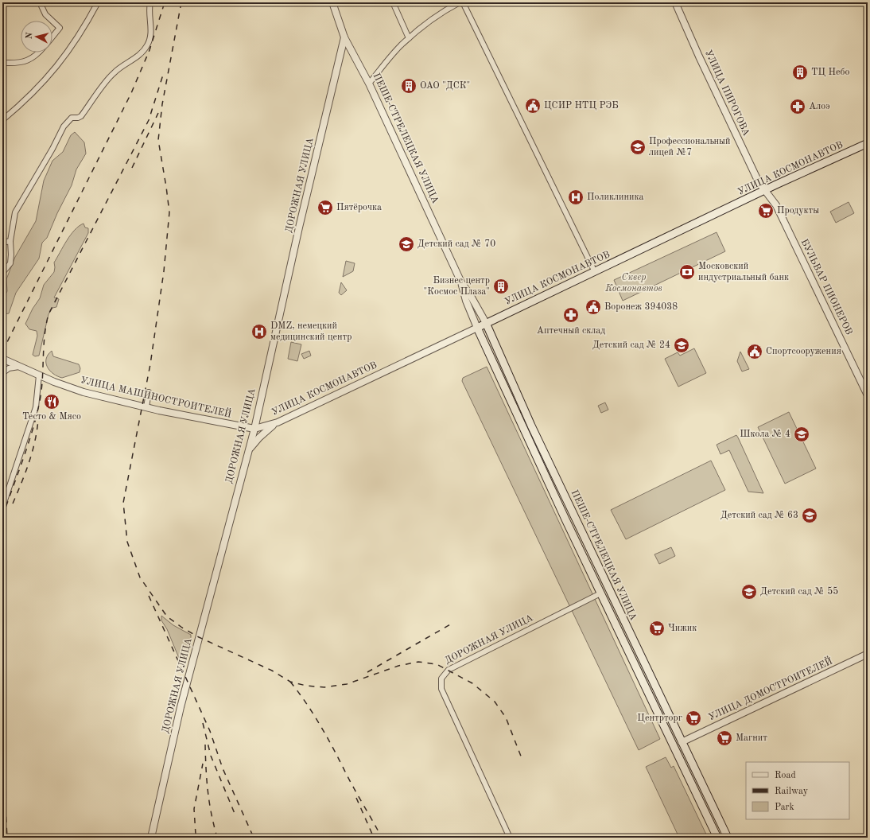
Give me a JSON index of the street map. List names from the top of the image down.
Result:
{
  "streets": {
    "main road": ["ПЕШЕ-СТРЕЛЕЦКАЯ УЛИЦА", "УЛИЦА КОСМОНАВТОВ"],
    "street": [
      "УЛИЦА ПИРОГОВА",
      "ДОРОЖНАЯ УЛИЦА",
      "БУЛЬВАР ПИОНЕРОВ",
      "УЛИЦА МАШИНОСТРОИТЕЛЕЙ",
      "УЛИЦА ДОМОСТРОИТЕЛЕЙ"
    ]
  },
  "crossings": [
    ["УЛИЦА ПИРОГОВА", "УЛИЦА КОСМОНАВТОВ"],
    ["УЛИЦА ПИРОГОВА", "БУЛЬВАР ПИОНЕРОВ"],
    ["ПЕШЕ-СТРЕЛЕЦКАЯ УЛИЦА", "УЛИЦА КОСМОНАВТОВ"],
    ["ПЕШЕ-СТРЕЛЕЦКАЯ УЛИЦА", "ДОРОЖНАЯ УЛИЦА"],
    ["ПЕШЕ-СТРЕЛЕЦКАЯ УЛИЦА", "УЛИЦА ДОМОСТРОИТЕЛЕЙ"],
    ["УЛИЦА КОСМОНАВТОВ", "ДОРОЖНАЯ УЛИЦА"],
    ["УЛИЦА КОСМОНАВТОВ", "БУЛЬВАР ПИОНЕРОВ"],
    ["УЛИЦА КОСМОНАВТОВ", "УЛИЦА МАШИНОСТРОИТЕЛЕЙ"],
    ["ДОРОЖНАЯ УЛИЦА", "УЛИЦА МАШИНОСТРОИТЕЛЕЙ"]
  ],
  "parks": ["Сквер Космонавтов"],
  "places": {
    "building": ["ТЦ Небо", "ОАО \"ДСК\"", "Бизнес центр \"Космос Плаза\""],
    "public building": ["ЦСИР НТЦ РЭБ", "Воронеж 394038", "Спортсооружения"],
    "pharmacy": ["Алоэ", "Аптечный склад"],
    "school or university": [
      "Профессиональный лицей №7",
      "Детский сад № 70",
      "Детский сад № 24",
      "Школа № 4",
      "Детский сад № 63",
      "Детский сад № 55"
    ],
    "hospital": ["Поликлиника", "DMZ, немецкий медицинский центр"],
    "supermarket": [
      "Пятёрочка",
      "Продукты",
      "Чижик",
      "Центрторг",
      "Магнит"
    ],
    "bank": ["Московский индустриальный банк"],
    "restaurant": ["Тесто & Мясо"]
  },
  "legend": ["Road", "Railway", "Park"],
  "north": "left"
}
